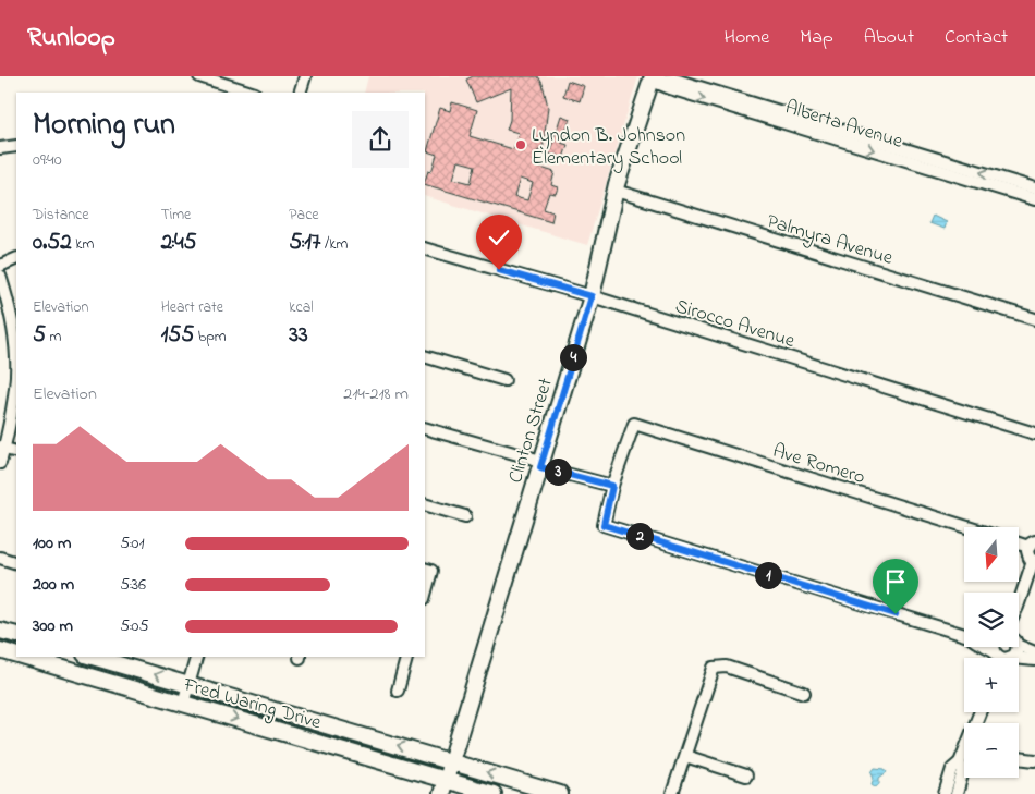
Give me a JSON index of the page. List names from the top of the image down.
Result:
{
  "streets": {
    "main road": ["Clinton Street", "Fred Waring Drive"],
    "street": [
      "Alberta Avenue",
      "Palmyra Avenue",
      "Sirocco Avenue",
      "Ave Romero"
    ]
  },
  "crossings": [
    ["Alberta Avenue", "Clinton Street"],
    ["Palmyra Avenue", "Clinton Street"],
    ["Sirocco Avenue", "Clinton Street"],
    ["Clinton Street", "Fred Waring Drive"]
  ],
  "places": ["Lyndon B. Johnson Elementary School"],
  "north": "bottom",
  "page": {
    "header": "Runloop",
    "nav": [
      "Home",
      "Map",
      "About",
      "Contact"
    ],
    "heading": ["Morning run", "09:40"],
    "stats": [
      ["Distance", "0.52 km"],
      ["Time", "2:45"],
      ["Pace", "5:17 /km"],
      ["Elevation", "5 m"],
      ["Heart rate", "155 bpm"],
      ["kcal", "33"]
    ],
    "pins": [
      "4",
      "3",
      "2",
      "1"
    ],
    "chart": ["Elevation", "214–218 m"],
    "list": [
      {
        "name": "100 m",
        "note": "5:01"
      },
      {
        "name": "200 m",
        "note": "5:36"
      },
      {
        "name": "300 m",
        "note": "5:05"
      }
    ],
    "map_buttons": ["+", "−"]
  }
}
